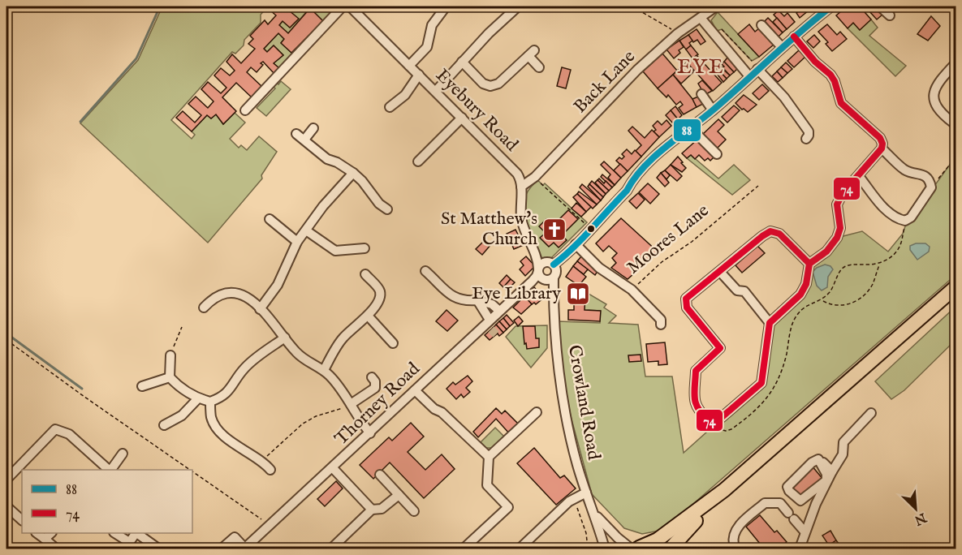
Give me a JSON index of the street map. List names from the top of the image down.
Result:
{
  "streets": {
    "street": [
      "Back Lane",
      "Eyebury Road",
      "Moores Lane",
      "Crowland Road",
      "Thorney Road"
    ]
  },
  "crossings": [
    ["Back Lane", "Eyebury Road"],
    ["Crowland Road", "Thorney Road"]
  ],
  "districts": ["EYE"],
  "places": {
    "church": ["St Matthew's Church"],
    "library": ["Eye Library"]
  },
  "lines": ["transit line 88", "transit line 74"],
  "legend": ["88", "74"],
  "north": "bottom right"
}
